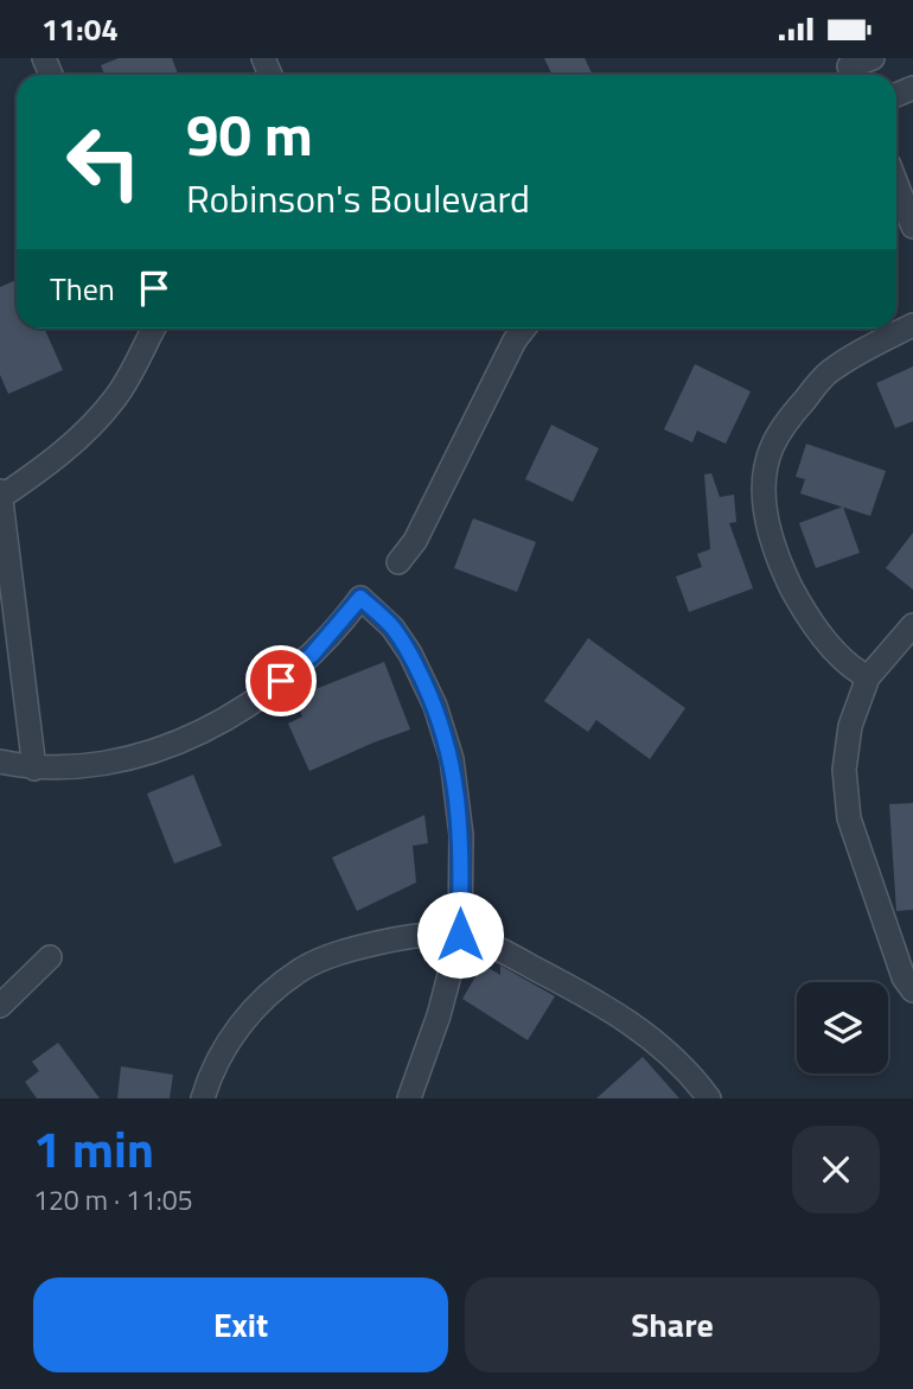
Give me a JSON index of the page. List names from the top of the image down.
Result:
{
  "page": {
    "status": "11:04",
    "turn": ["90 m", "Robinson's Boulevard"],
    "then": "Then",
    "heading": ["1 min", "120 m · 11:05"],
    "buttons": ["Exit", "Share"]
  }
}
